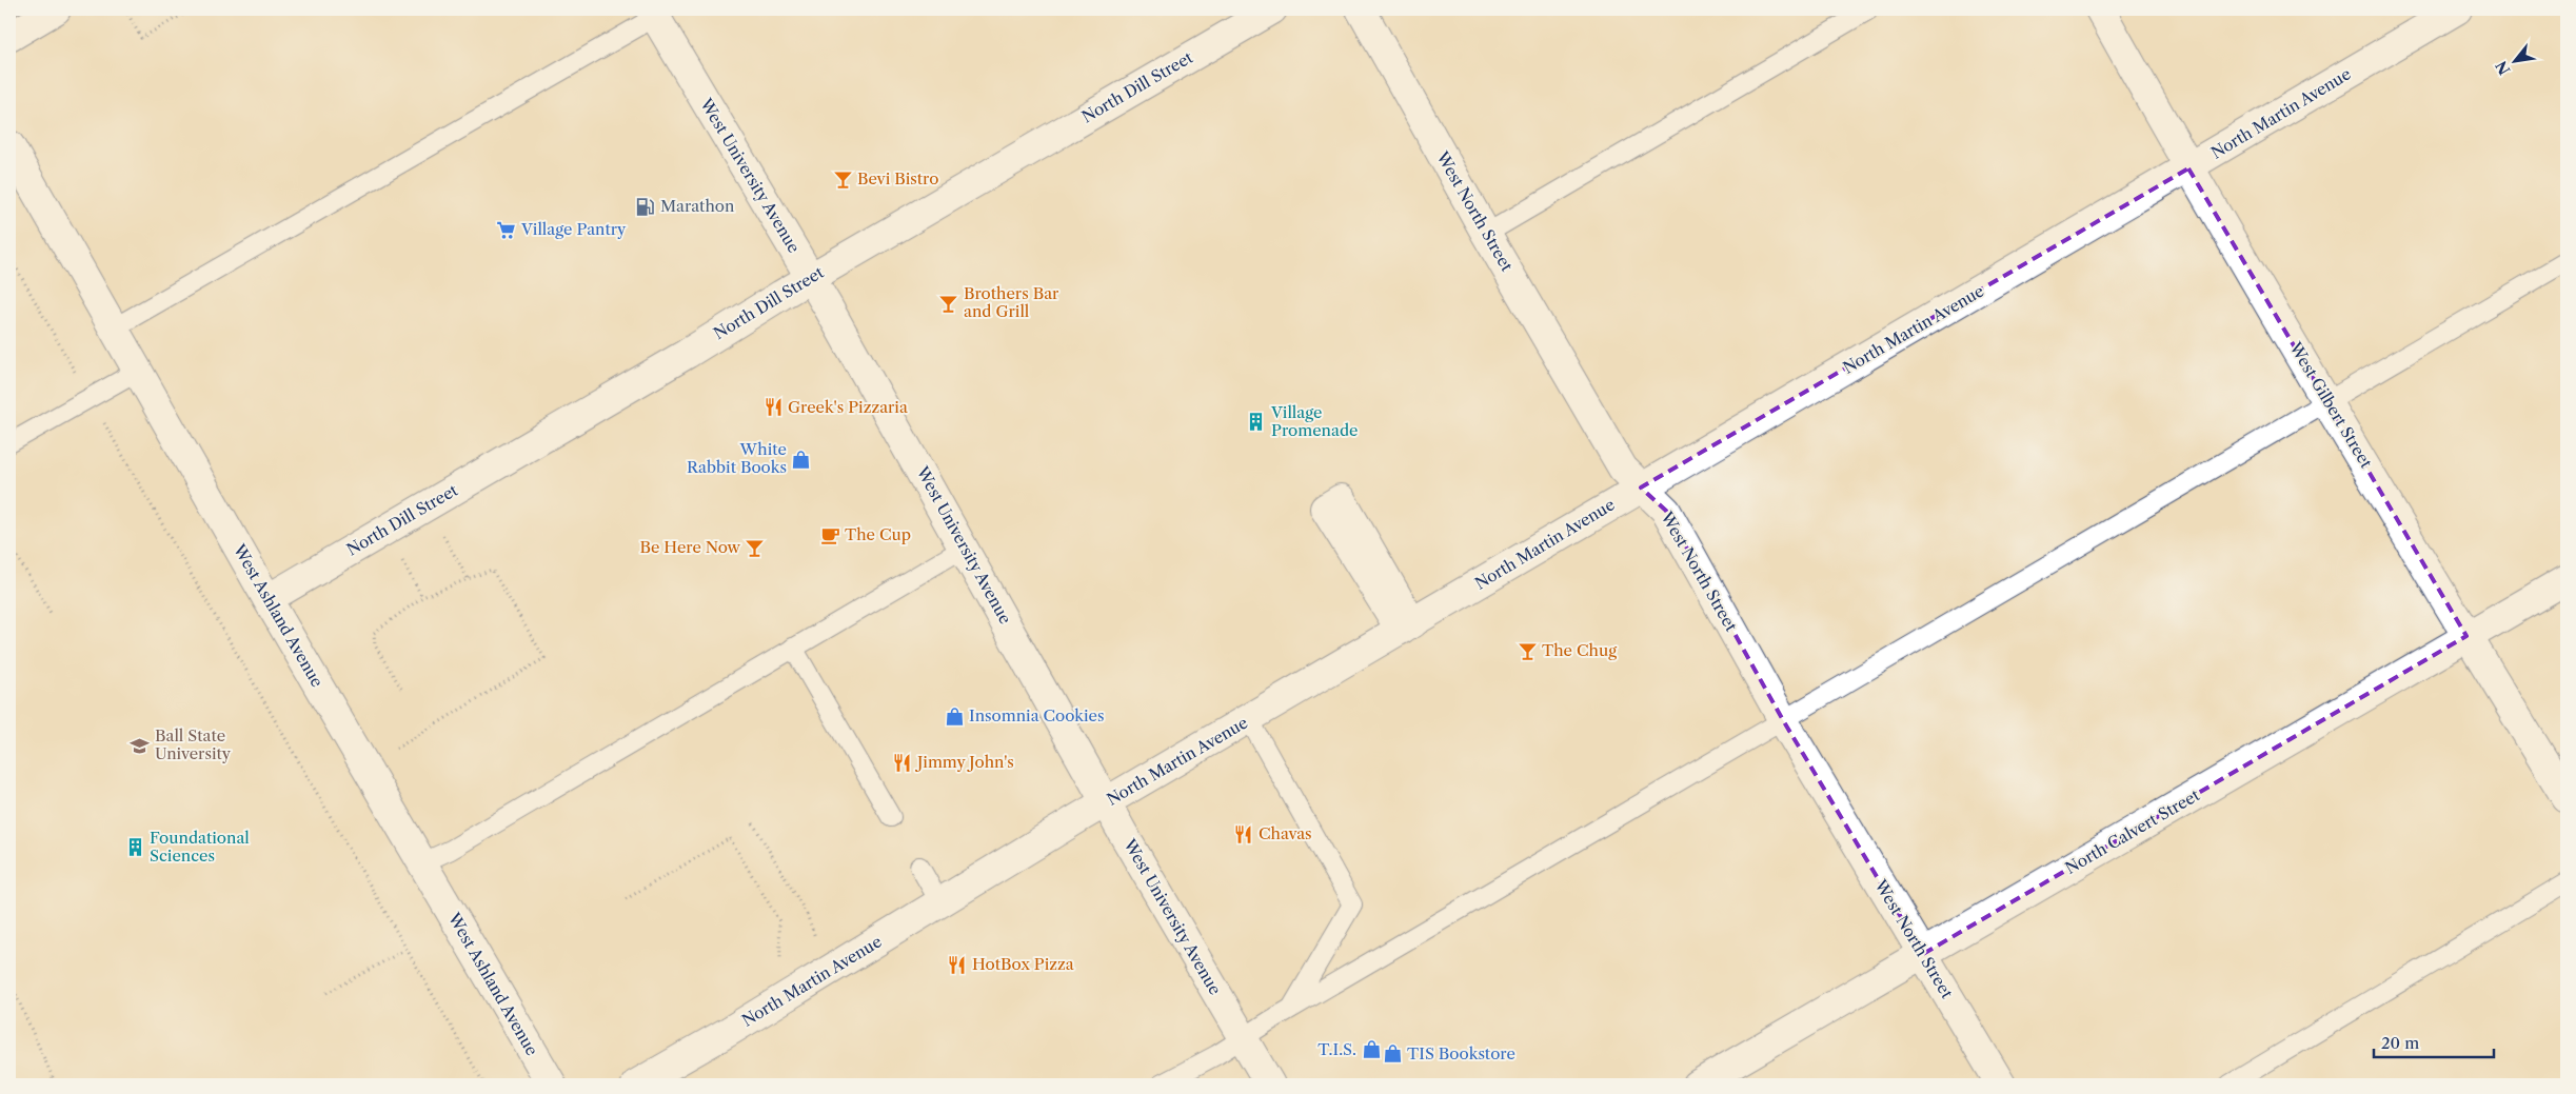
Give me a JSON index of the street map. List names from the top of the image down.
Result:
{
  "streets": {
    "street": [
      "North Dill Street",
      "North Martin Avenue",
      "West University Avenue",
      "West North Street",
      "West Gilbert Street",
      "West Ashland Avenue",
      "North Calvert Street"
    ]
  },
  "crossings": [
    ["North Dill Street", "West University Avenue"],
    ["North Dill Street", "West Ashland Avenue"],
    ["North Martin Avenue", "West University Avenue"],
    ["North Martin Avenue", "West North Street"],
    ["North Martin Avenue", "West Gilbert Street"],
    ["West North Street", "North Calvert Street"],
    ["West Gilbert Street", "North Calvert Street"]
  ],
  "places": {
    "bar": [
      "Bevi Bistro",
      "Brothers Bar and Grill",
      "Be Here Now",
      "The Chug"
    ],
    "fuel station": ["Marathon"],
    "supermarket": ["Village Pantry"],
    "restaurant": [
      "Greek's Pizzaria",
      "Jimmy John's",
      "Chavas",
      "HotBox Pizza"
    ],
    "building": ["Village Promenade", "Foundational Sciences"],
    "shop": [
      "White Rabbit Books",
      "Insomnia Cookies",
      "T.I.S.",
      "TIS Bookstore"
    ],
    "cafe": ["The Cup"],
    "school or university": ["Ball State University"]
  },
  "scale_bar": "20 m",
  "north": "bottom left"
}
